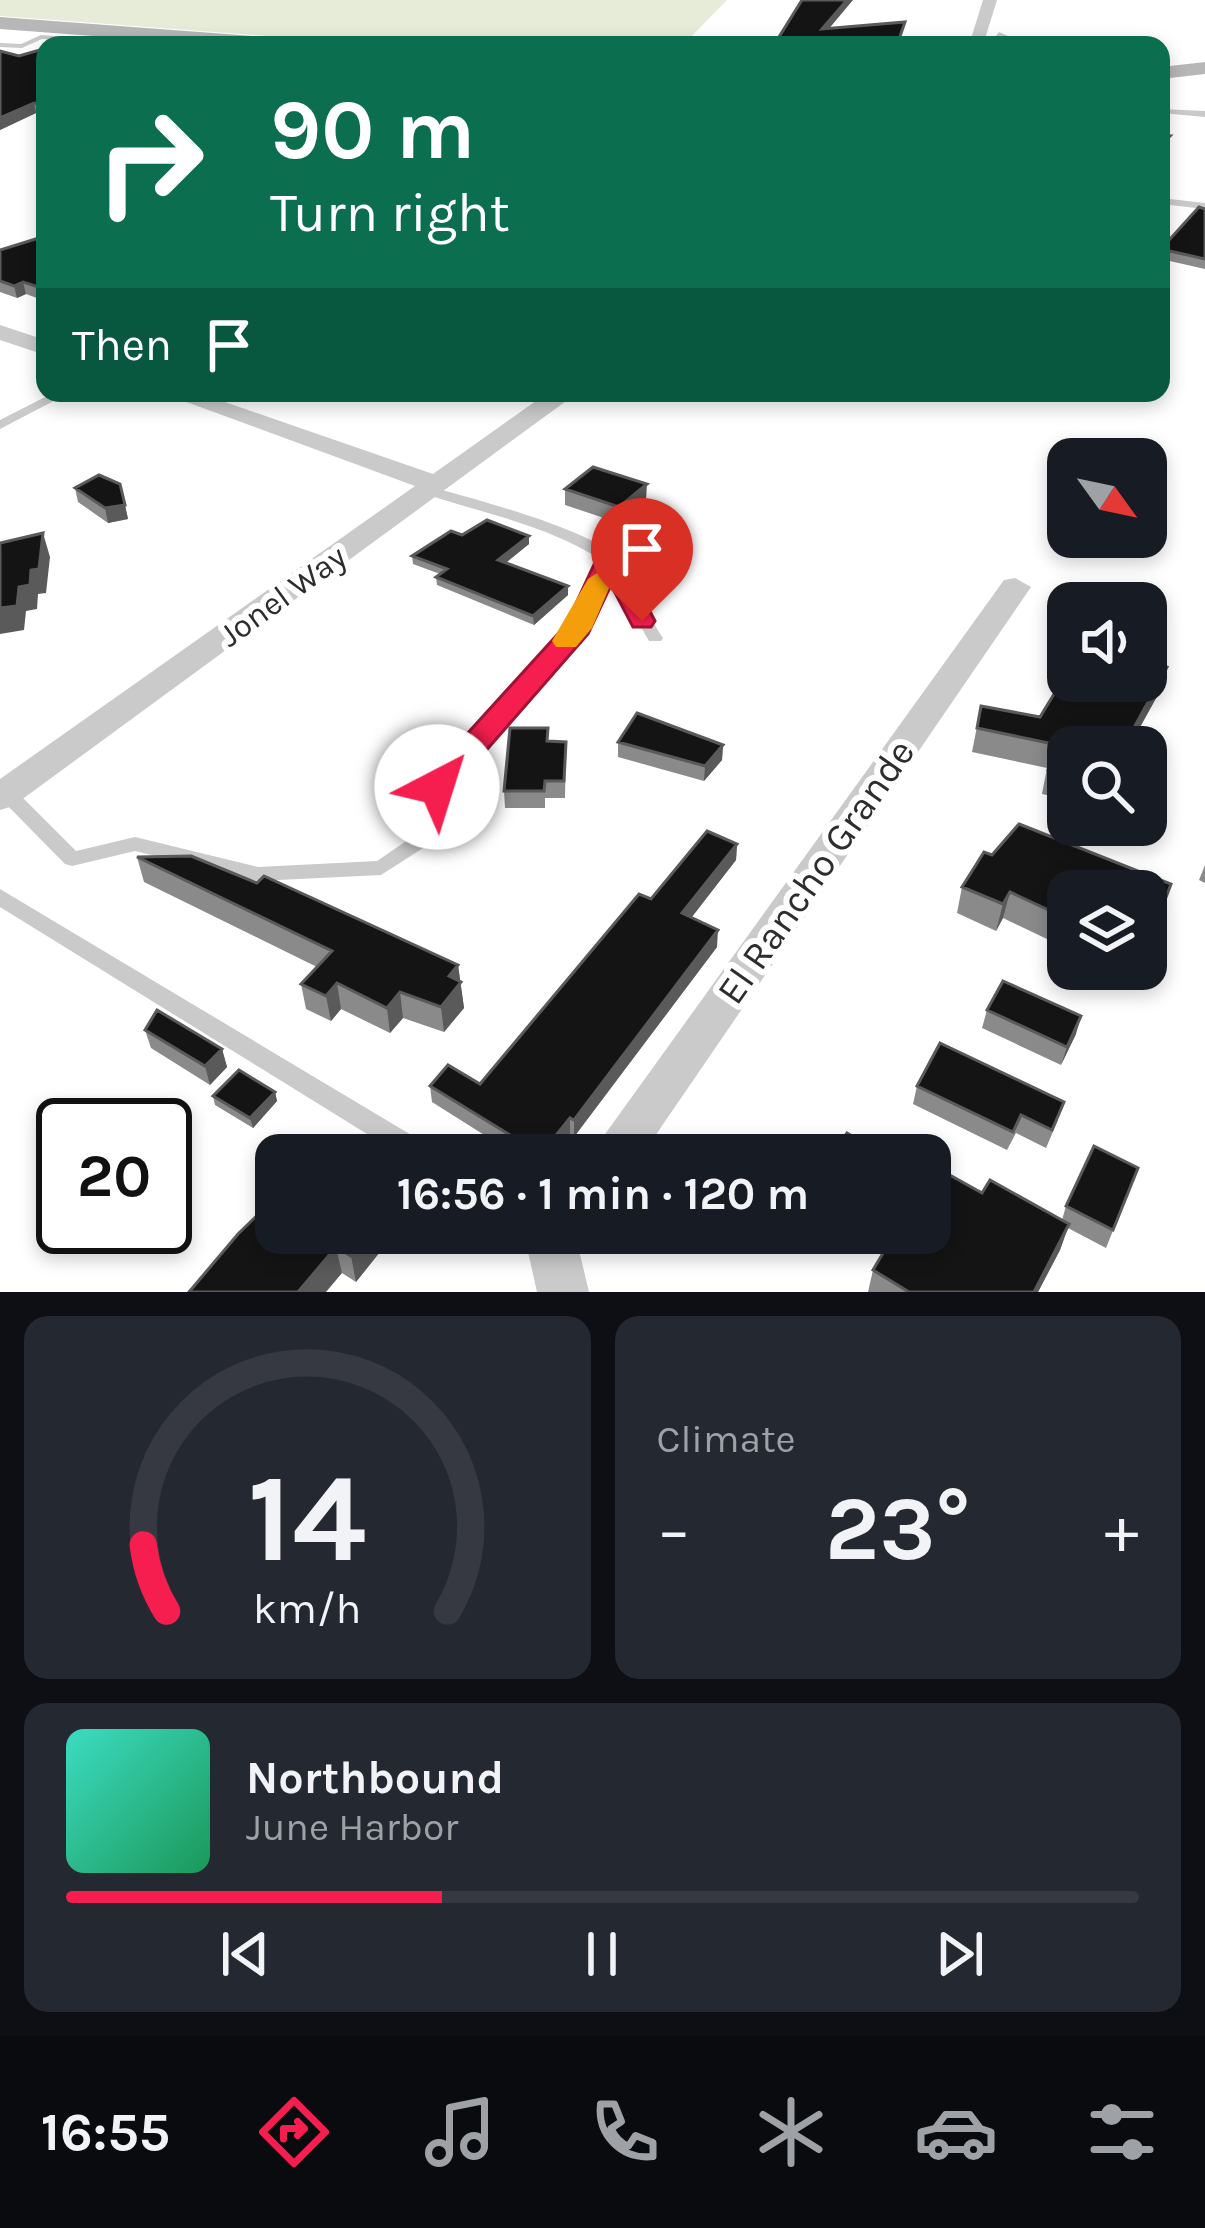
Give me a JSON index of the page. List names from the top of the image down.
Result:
{
  "streets": {
    "street": ["Jonel Way", "El Rancho Grande"]
  },
  "north": "bottom right",
  "page": {
    "turn": ["90 m", "Turn right"],
    "then": "Then",
    "limit": "20",
    "trip": "16:56 · 1 min · 120 m",
    "tile": "Climate",
    "heat": ["−", "23°", "+"],
    "song": ["Northbound", "June Harbor"],
    "tabs": "16:55",
    "gauge": ["14", "km/h"]
  }
}
